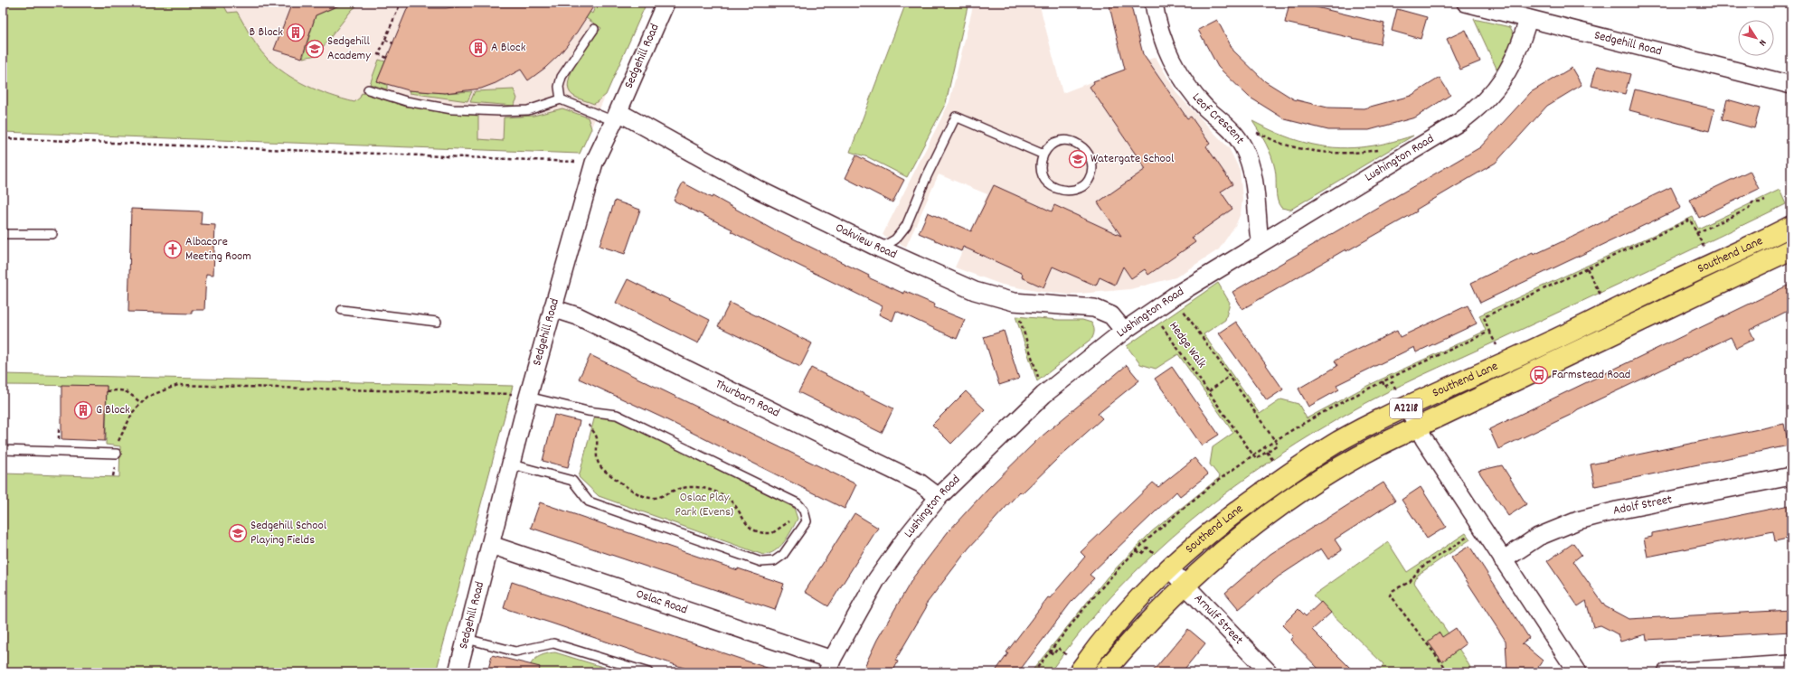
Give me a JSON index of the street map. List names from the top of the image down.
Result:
{
  "streets": {
    "main road": ["Southend Lane", "A2218"],
    "street": [
      "Sedgehill Road",
      "Leof Crescent",
      "Lushington Road",
      "Oakview Road",
      "Thurbarn Road",
      "Adolf Street",
      "Oslac Road",
      "Arnulf Street"
    ],
    "path": ["Hedge Walk"]
  },
  "crossings": [
    ["Sedgehill Road", "Lushington Road"],
    ["Sedgehill Road", "Oakview Road"],
    ["Sedgehill Road", "Thurbarn Road"],
    ["Sedgehill Road", "Oslac Road"],
    ["Leof Crescent", "Lushington Road"],
    ["Lushington Road", "Oakview Road"],
    ["Lushington Road", "Hedge Walk"],
    ["Lushington Road", "Thurbarn Road"],
    ["Lushington Road", "Oslac Road"],
    ["Southend Lane", "Arnulf Street"]
  ],
  "parks": ["Oslac Play Park (Evens)"],
  "places": {
    "building": ["B Block", "A Block", "G Block"],
    "school or university": ["Sedgehill Academy", "Watergate School", "Sedgehill School Playing Fields"],
    "church": ["Albacore Meeting Room"],
    "bus stop": ["Farmstead Road"]
  },
  "north": "bottom right"
}
